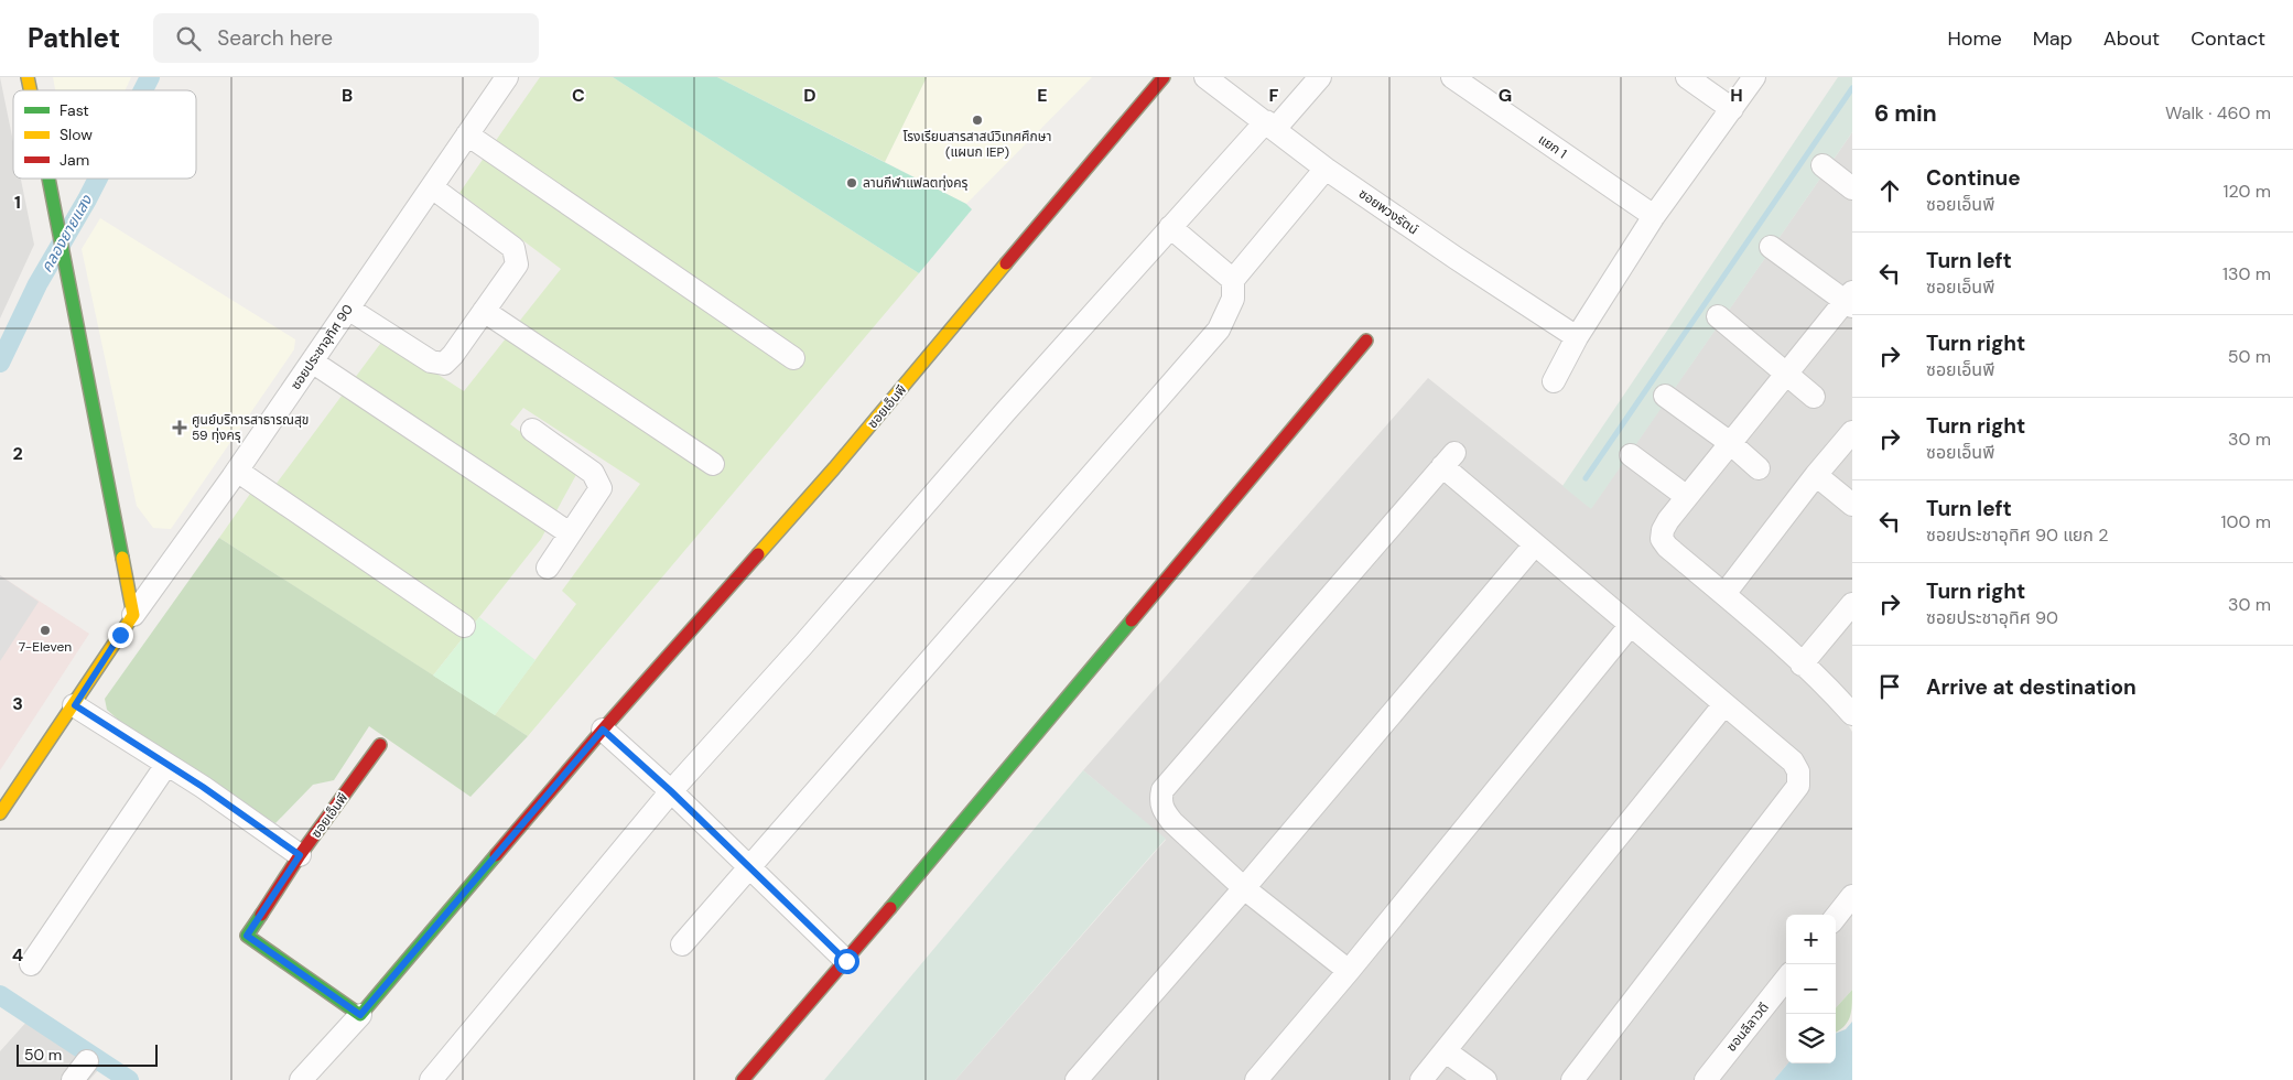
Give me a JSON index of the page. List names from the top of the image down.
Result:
{
  "streets": {
    "street": [
      "แยก 1",
      "ซอยพวงรัตน์",
      "ซอยประชาอุทิศ 90",
      "ซอยเอ็นพี",
      "ซอนลีลาวดี"
    ]
  },
  "water": ["คลองยายแสง"],
  "places": {
    "other": ["โรงเรียนสารสาสน์วิเทศศึกษา (แผนก IEP)", "ลานกีฬาแฟลตทุ่งครุ", "7-Eleven"],
    "health": ["ศูนย์บริการสาธารณสุข 59 ทุ่งครุ"]
  },
  "legend": ["Fast", "Slow", "Jam"],
  "scale_bar": "50 m",
  "page": {
    "header": "Pathlet",
    "search": "Search here",
    "nav": [
      "Home",
      "Map",
      "About",
      "Contact"
    ],
    "heading": ["6 min", "Walk · 460 m"],
    "list": [
      ["Continue", "ซอยเอ็นพี", "120 m"],
      ["Turn left", "ซอยเอ็นพี", "130 m"],
      ["Turn right", "ซอยเอ็นพี", "50 m"],
      ["Turn right", "ซอยเอ็นพี", "30 m"],
      ["Turn left", "ซอยประชาอุทิศ 90 แยก 2", "100 m"],
      ["Turn right", "ซอยประชาอุทิศ 90", "30 m"],
      "Arrive at destination"
    ],
    "map_buttons": ["+", "−"],
    "scale": "50 m"
  },
  "grid": {
    "columns": [
      "B",
      "C",
      "D",
      "E",
      "F",
      "G",
      "H"
    ],
    "rows": [
      "1",
      "2",
      "3",
      "4"
    ]
  }
}
